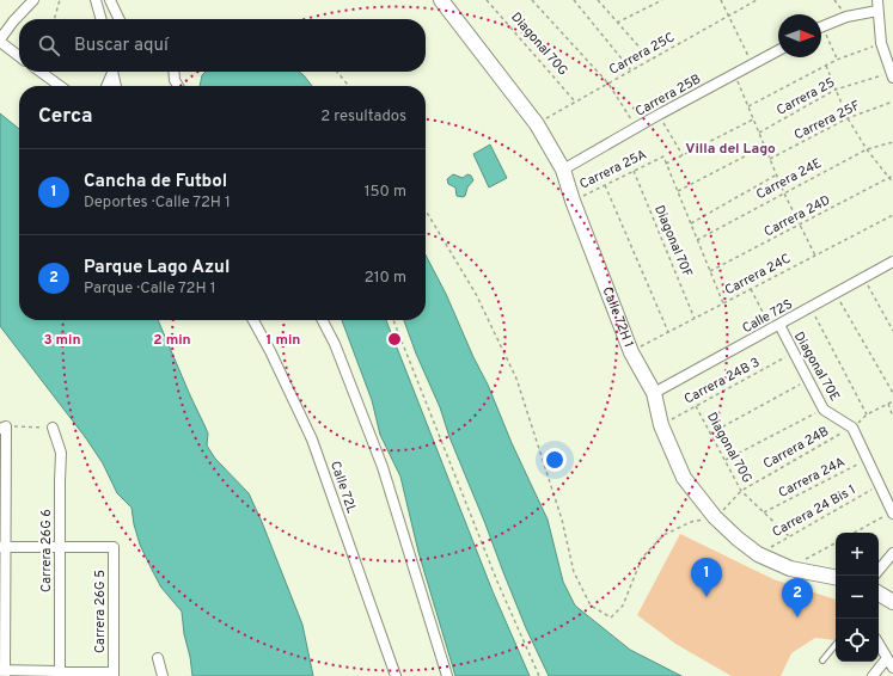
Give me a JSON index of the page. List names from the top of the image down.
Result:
{
  "streets": {
    "street": [
      "Carrera 25B",
      "Calle 72S",
      "Calle 72H 1",
      "Diagonal 70E",
      "Calle 72L",
      "Carrera 26G 6",
      "Carrera 26G 5"
    ],
    "path": [
      "Diagonal 70G",
      "Carrera 25C",
      "Carrera 25",
      "Carrera 25F",
      "Carrera 25A",
      "Carrera 24E",
      "Carrera 24D",
      "Diagonal 70F",
      "Carrera 24C",
      "Carrera 24B 3",
      "Carrera 24B",
      "Carrera 24A",
      "Carrera 24 Bis 1"
    ]
  },
  "crossings": [
    ["Diagonal 70G", "Carrera 25C"],
    ["Diagonal 70G", "Carrera 24B 3"],
    ["Diagonal 70G", "Carrera 24B"],
    ["Diagonal 70G", "Carrera 24A"],
    ["Diagonal 70G", "Carrera 24 Bis 1"],
    ["Carrera 25C", "Calle 72H 1"],
    ["Carrera 25B", "Calle 72H 1"],
    ["Carrera 25A", "Diagonal 70F"],
    ["Carrera 25A", "Calle 72H 1"],
    ["Diagonal 70F", "Carrera 24C"],
    ["Carrera 24C", "Calle 72H 1"],
    ["Calle 72S", "Calle 72H 1"],
    ["Calle 72S", "Diagonal 70E"],
    ["Calle 72H 1", "Carrera 24B 3"],
    ["Calle 72H 1", "Carrera 24B"],
    ["Calle 72H 1", "Carrera 24 Bis 1"],
    ["Diagonal 70E", "Carrera 24B 3"],
    ["Diagonal 70E", "Carrera 24B"],
    ["Carrera 26G 6", "Carrera 26G 5"]
  ],
  "districts": ["Villa del Lago"],
  "north": "right",
  "page": {
    "search": "Buscar aquí",
    "heading": ["Cerca", "2 resultados"],
    "list": [
      {
        "mark": "1",
        "name": "Cancha de Futbol",
        "note": "Deportes · Calle 72H 1",
        "value": "150 m"
      },
      {
        "mark": "2",
        "name": "Parque Lago Azul",
        "note": "Parque · Calle 72H 1",
        "value": "210 m"
      }
    ],
    "map_buttons": ["+", "−"],
    "pins": ["1", "2"]
  },
  "rings": ["2 min", "1 min", "3 min"]
}
